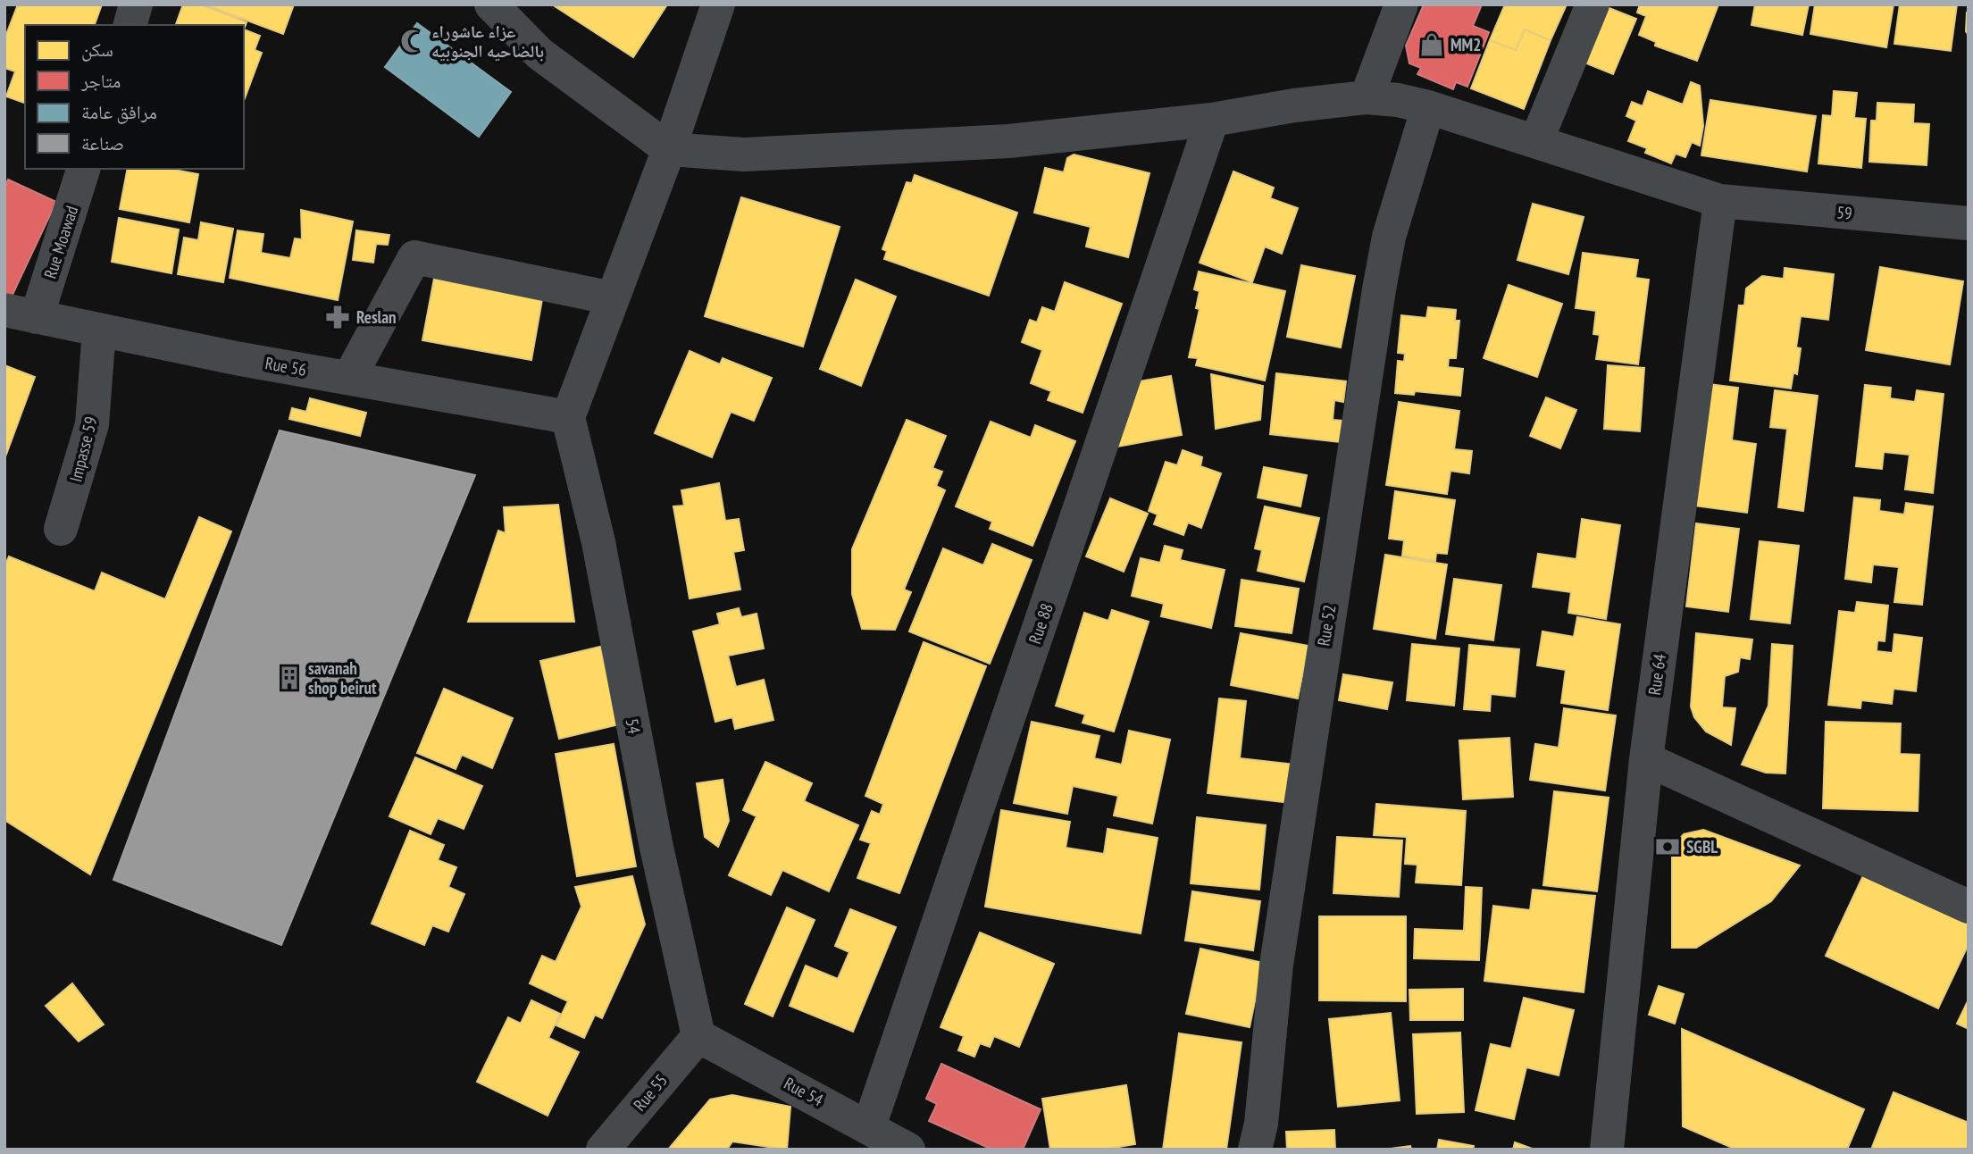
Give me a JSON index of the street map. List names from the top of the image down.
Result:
{
  "streets": {
    "street": [
      "59",
      "Rue Moawad",
      "Rue 56",
      "Impasse 59",
      "Rue 88",
      "Rue 52",
      "Rue 64",
      "54",
      "Rue 54",
      "Rue 55"
    ]
  },
  "crossings": [
    ["59", "Rue 88"],
    ["59", "Rue 52"],
    ["59", "Rue 64"],
    ["Rue Moawad", "Rue 56"],
    ["Rue 56", "Impasse 59"],
    ["Rue 56", "54"],
    ["Rue 88", "Rue 54"],
    ["54", "Rue 54"],
    ["54", "Rue 55"],
    ["Rue 54", "Rue 55"]
  ],
  "places": {
    "mosque": ["عزاء عاشوراء بالضاحيه الجنوبيه"],
    "shop": ["MM2"],
    "pharmacy": ["Reslan"],
    "building": ["savanah shop beirut"],
    "bank": ["SGBL"]
  },
  "legend": [
    "سكن",
    "متاجر",
    "مرافق عامة",
    "صناعة"
  ]
}
